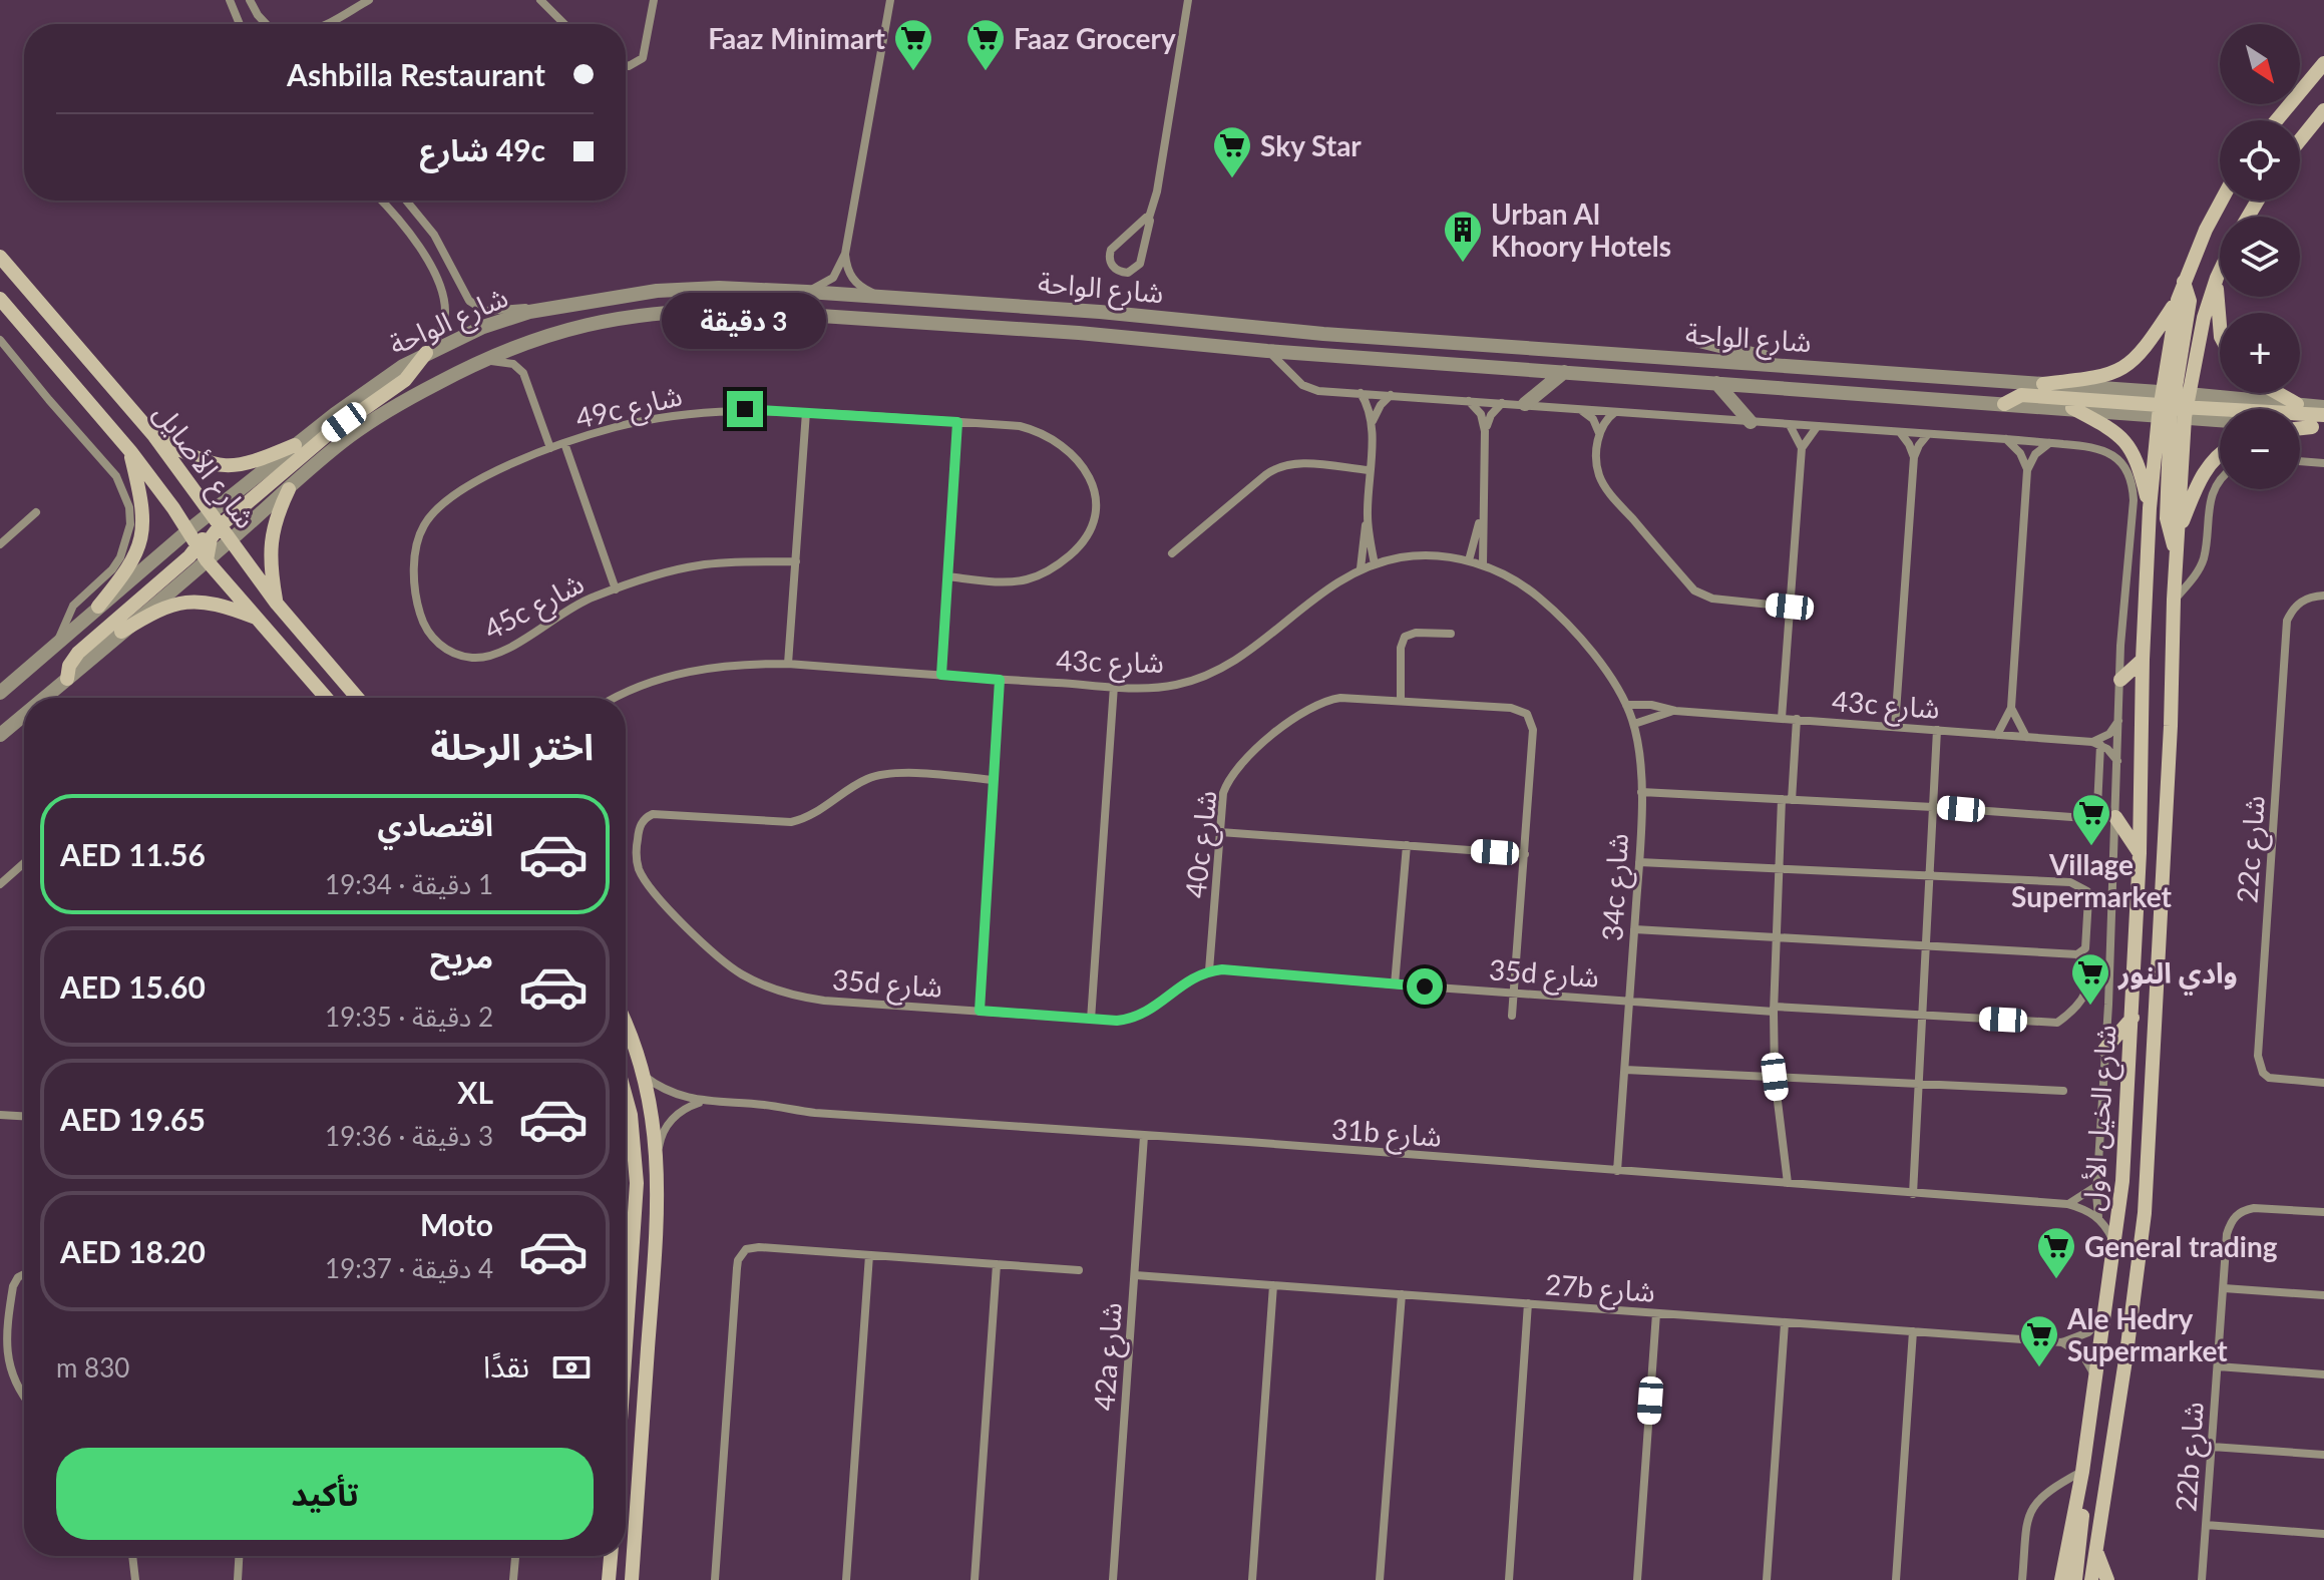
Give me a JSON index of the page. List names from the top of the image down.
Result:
{
  "streets": {
    "main road": ["شارع الأصايل", "شارع الخيل الأول"],
    "street": [
      "شارع الواحة",
      "49c شارع",
      "45c شارع",
      "43c شارع",
      "40c شارع",
      "22c شارع",
      "34c شارع",
      "35d شارع",
      "31b شارع",
      "27b شارع",
      "42a شارع",
      "22b شارع"
    ]
  },
  "crossings": [
    ["شارع الواحة", "شارع الأصايل"],
    ["شارع الواحة", "شارع الخيل الأول"],
    ["49c شارع", "45c شارع"],
    ["43c شارع", "34c شارع"],
    ["40c شارع", "35d شارع"],
    ["34c شارع", "35d شارع"],
    ["34c شارع", "31b شارع"],
    ["31b شارع", "42a شارع"],
    ["27b شارع", "42a شارع"]
  ],
  "places": {
    "supermarket": [
      "Faaz Minimart",
      "Faaz Grocery",
      "Sky Star",
      "Village Supermarket",
      "وادي النور",
      "General trading",
      "Ale Hedry Supermarket"
    ],
    "building": ["Urban Al Khoory Hotels"]
  },
  "north": "bottom right",
  "page": {
    "map_buttons": ["+", "−"],
    "banner": ["Ashbilla Restaurant", "49c شارع"],
    "bubble": "3 دقيقة",
    "heading": "اختر الرحلة",
    "list": [
      {
        "name": "اقتصادي",
        "note": "1 دقيقة · 19:34",
        "value": "AED 11.56"
      },
      {
        "name": "مريح",
        "note": "2 دقيقة · 19:35",
        "value": "AED 15.60"
      },
      {
        "name": "XL",
        "note": "3 دقيقة · 19:36",
        "value": "AED 19.65"
      },
      {
        "name": "Moto",
        "note": "4 دقيقة · 19:37",
        "value": "AED 18.20"
      }
    ],
    "pay": ["نقدًا", "830 m"],
    "buttons": "تأكيد"
  }
}
